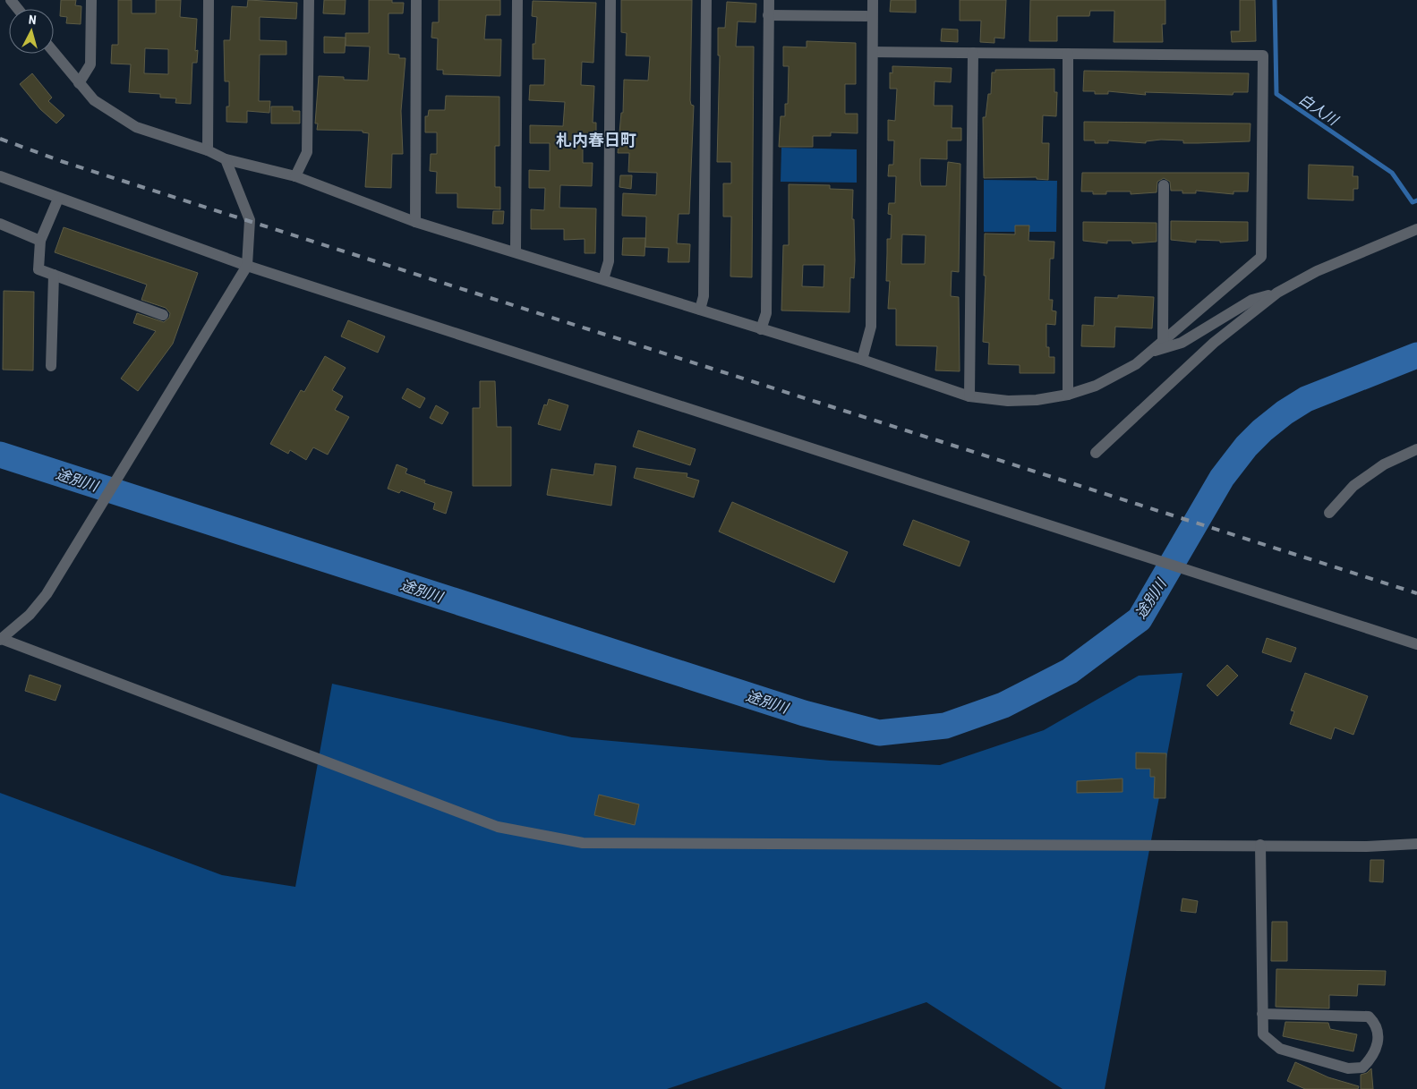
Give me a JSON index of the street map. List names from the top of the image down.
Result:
{
  "districts": ["札内春日町"],
  "water": ["白人川", "途別川"],
  "north": "top"
}
